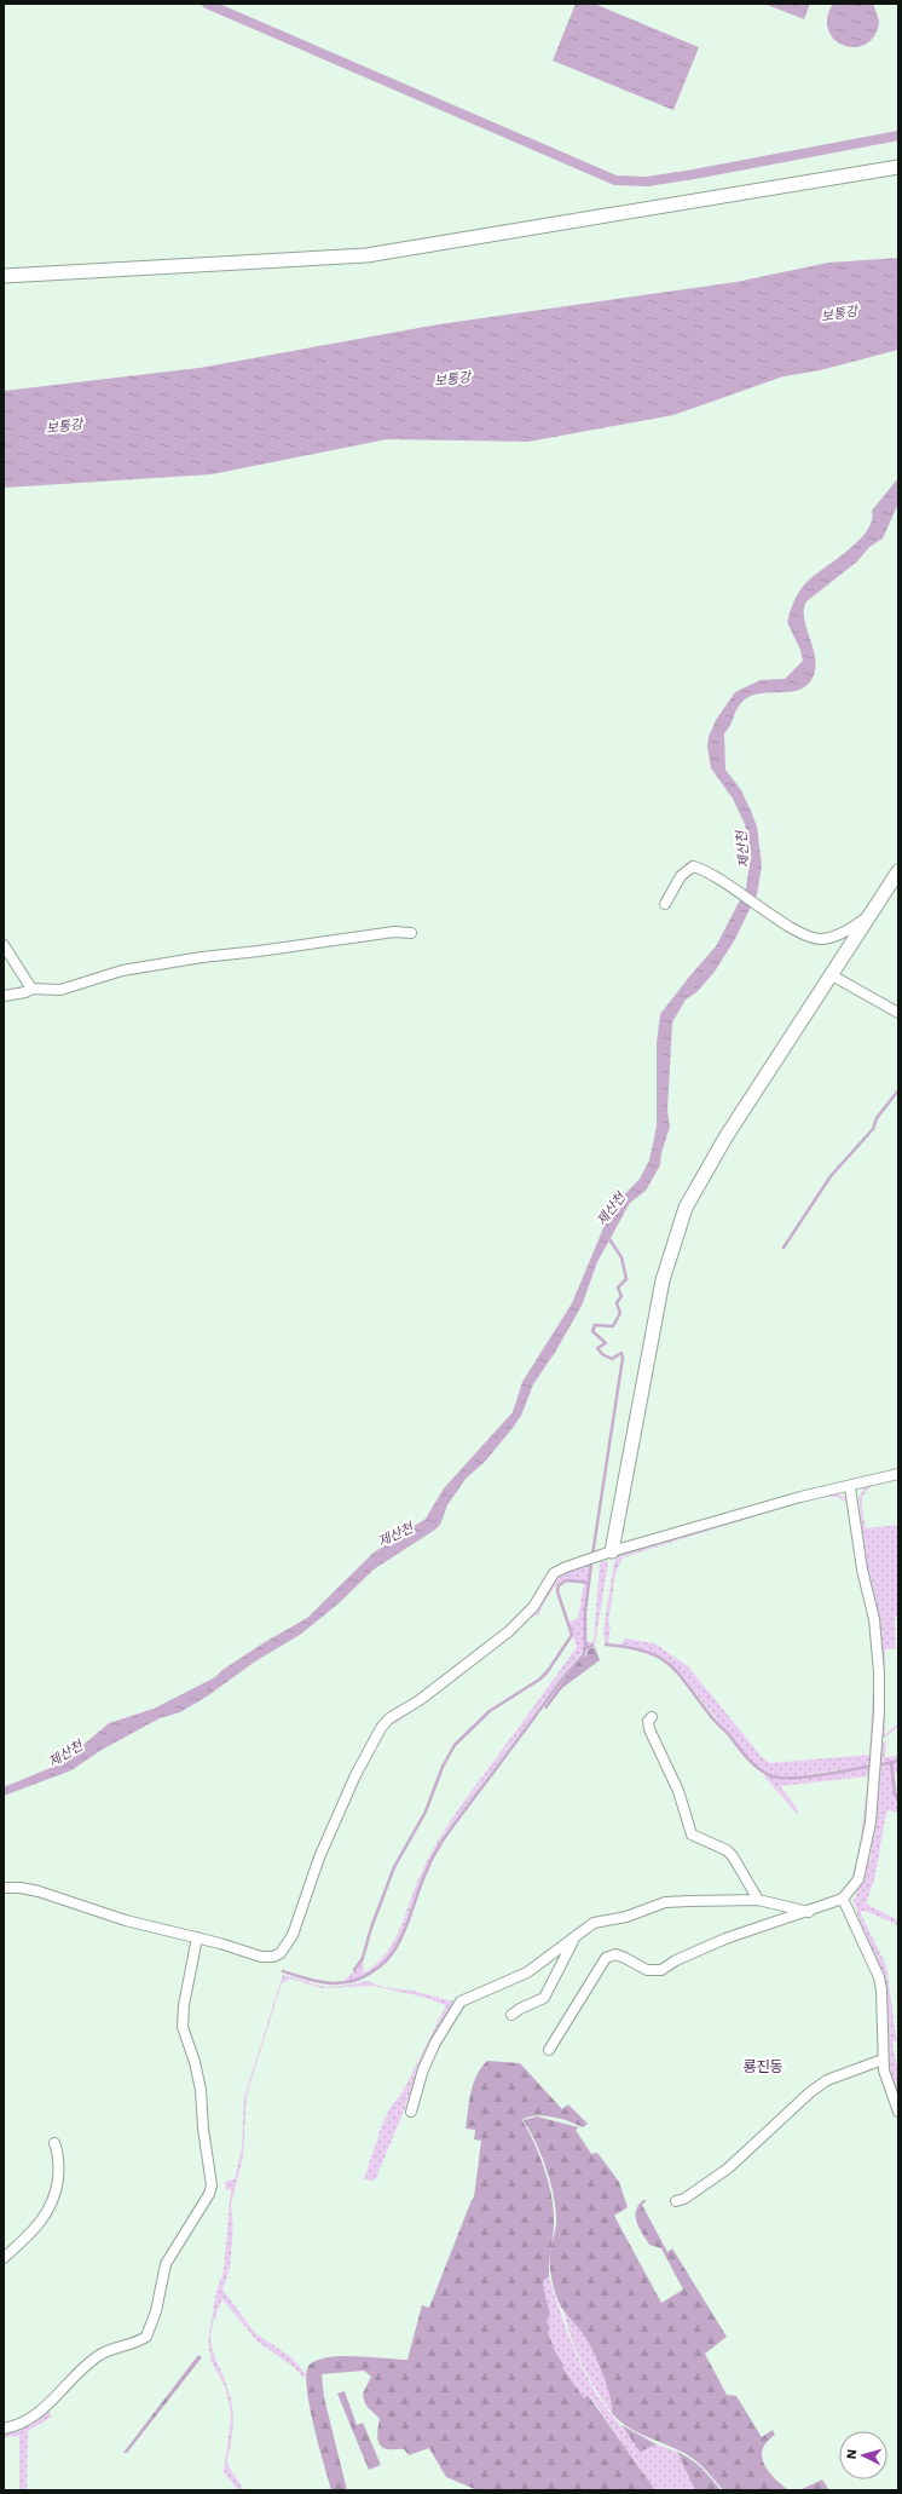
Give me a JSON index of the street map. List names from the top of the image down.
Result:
{
  "districts": ["룡진동"],
  "water": ["보통강", "제산천"],
  "north": "left"
}
